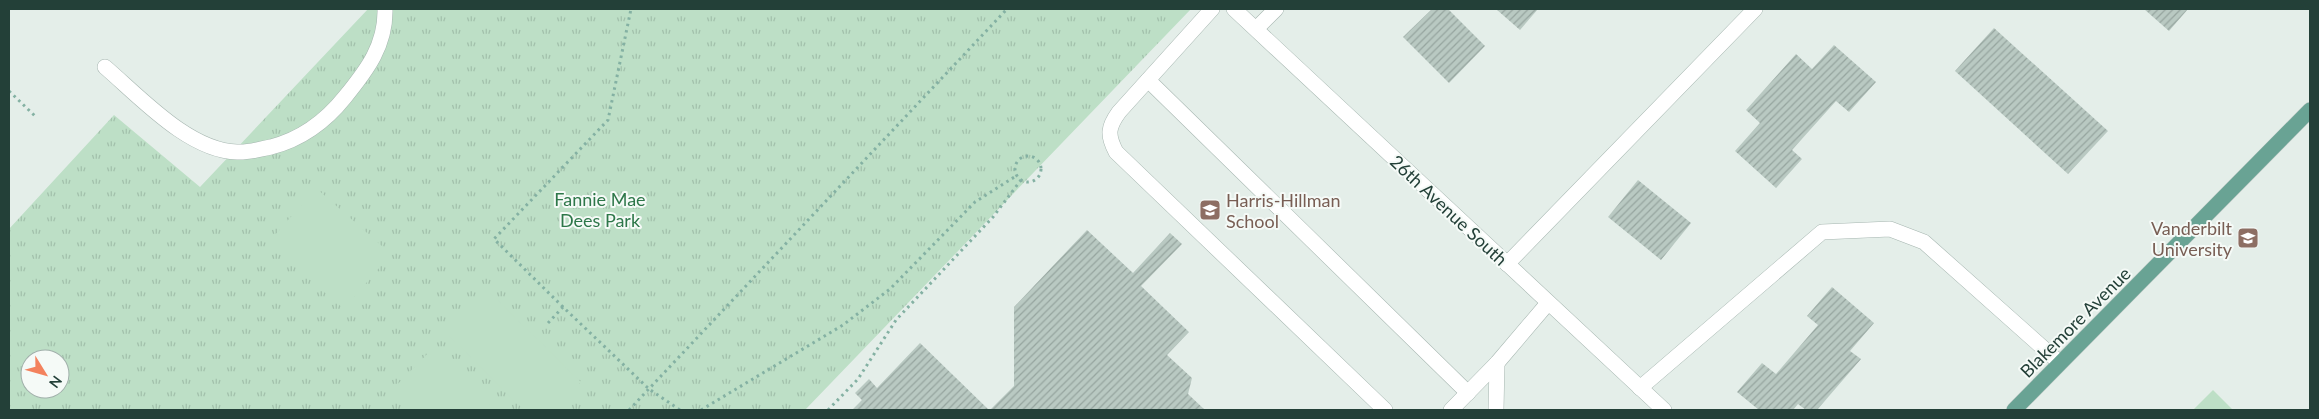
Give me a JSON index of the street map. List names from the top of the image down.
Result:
{
  "streets": {
    "main road": ["Blakemore Avenue"],
    "street": ["26th Avenue South"]
  },
  "parks": ["Fannie Mae Dees Park"],
  "places": {
    "school or university": ["Harris-Hillman School", "Vanderbilt University"]
  },
  "north": "bottom right"
}
